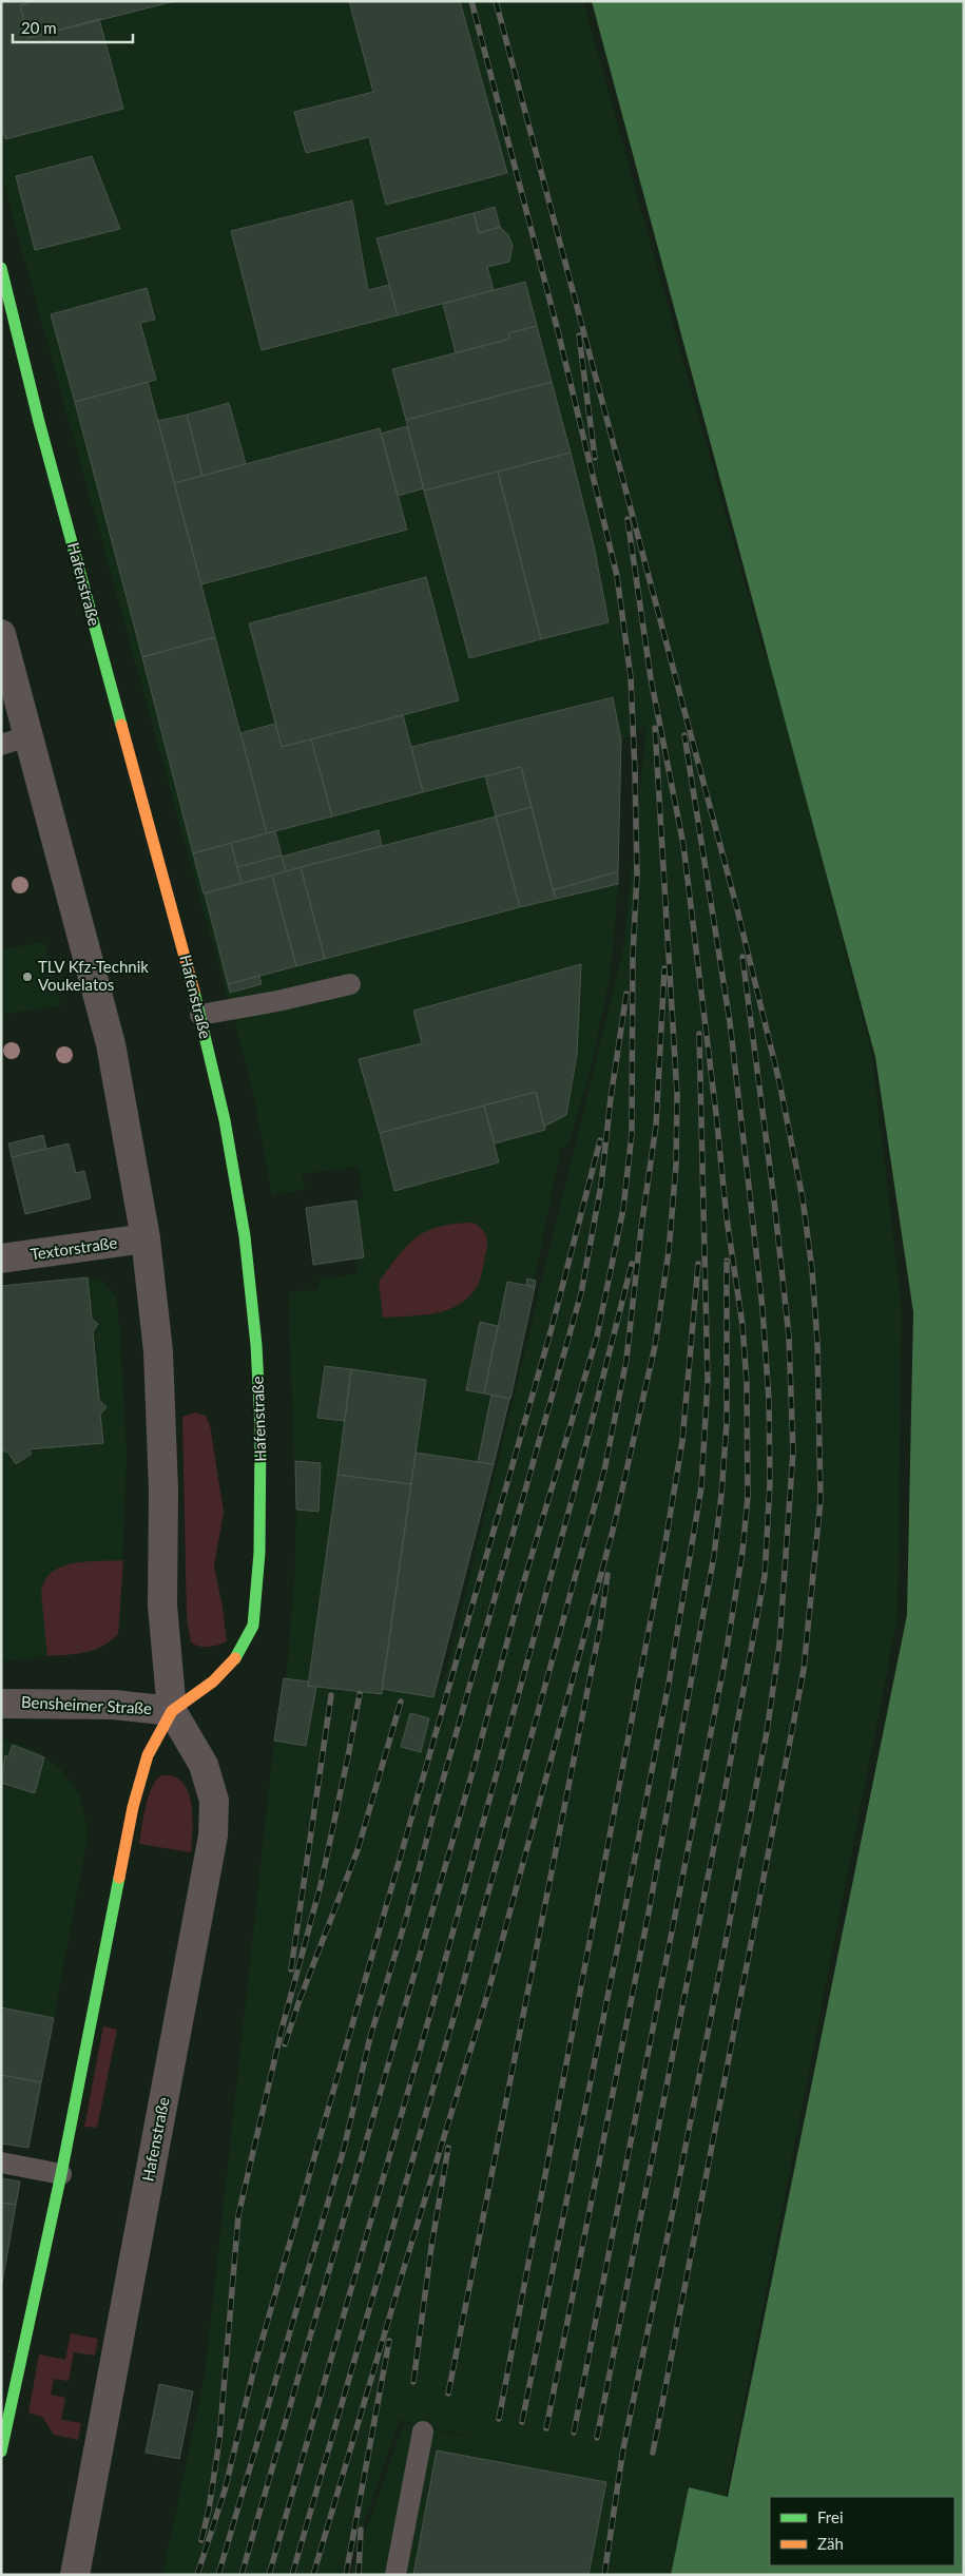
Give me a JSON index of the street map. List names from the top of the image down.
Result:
{
  "streets": {
    "street": ["Hafenstraße", "Textorstraße", "Bensheimer Straße"]
  },
  "crossings": [
    ["Hafenstraße", "Textorstraße"],
    ["Hafenstraße", "Bensheimer Straße"]
  ],
  "places": ["TLV Kfz-Technik Voukelatos"],
  "legend": ["Frei", "Zäh"],
  "scale_bar": "20 m"
}
